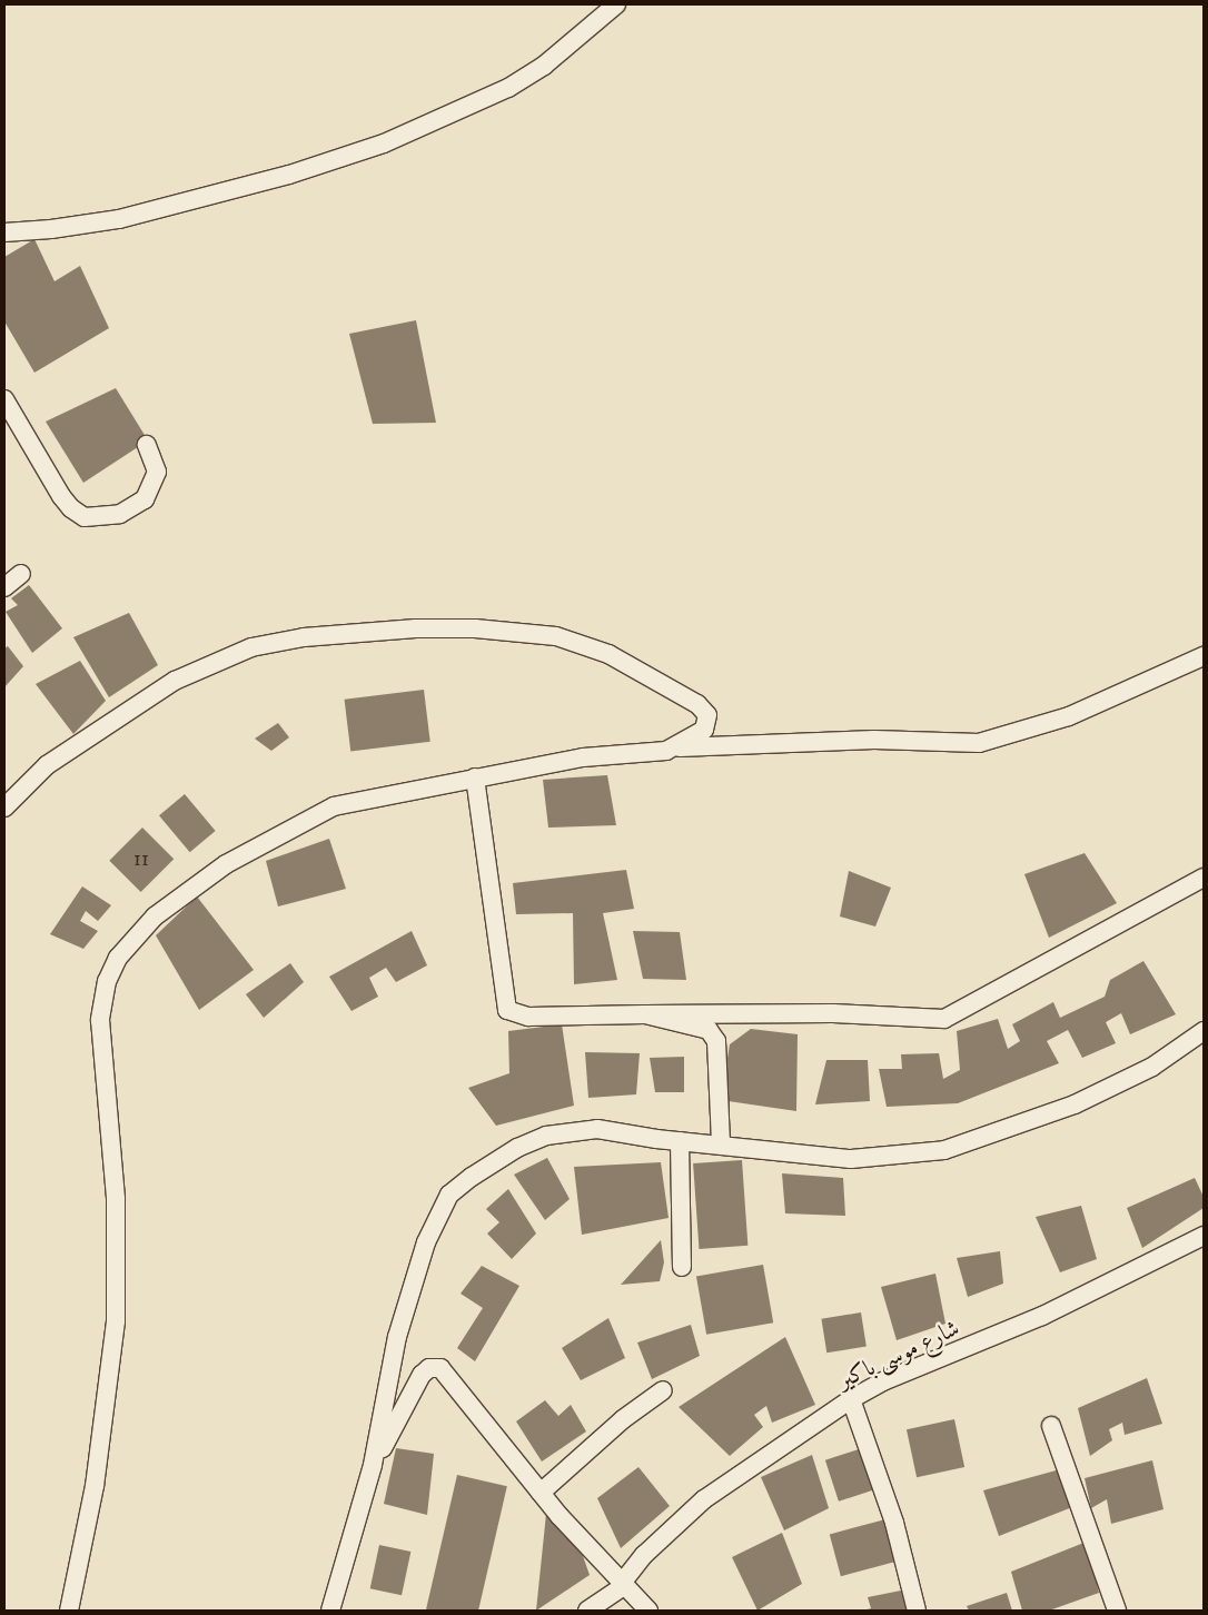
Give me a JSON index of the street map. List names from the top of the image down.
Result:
{
  "streets": {
    "street": ["شارع موسى باكير"]
  },
  "house_numbers": ["11"]
}
